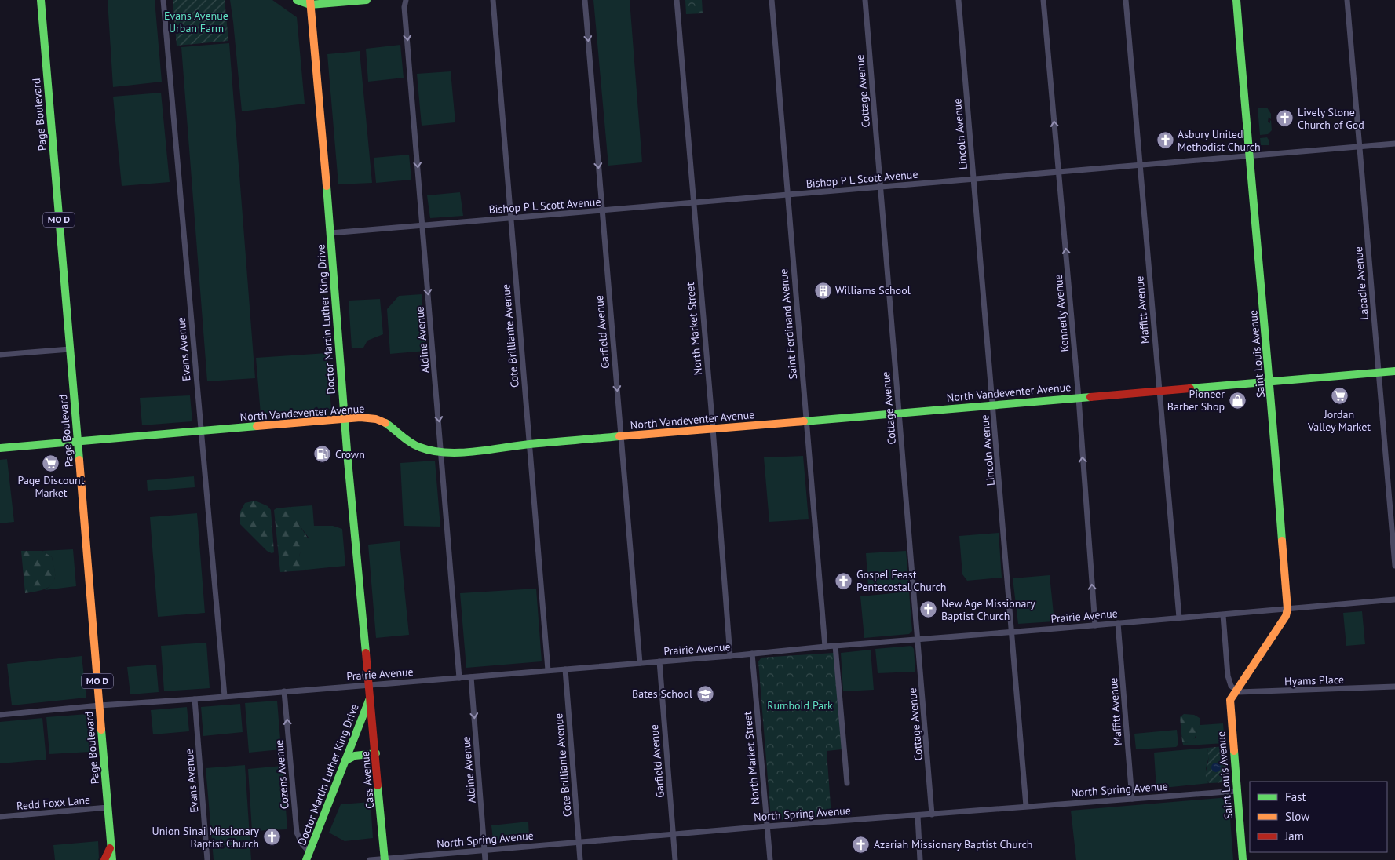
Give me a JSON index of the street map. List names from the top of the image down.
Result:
{
  "streets": {
    "main road": [
      "Page Boulevard",
      "MO D",
      "Doctor Martin Luther King Drive",
      "Saint Louis Avenue",
      "North Vandeventer Avenue",
      "Cass Avenue"
    ],
    "street": [
      "Cottage Avenue",
      "Lincoln Avenue",
      "Bishop P L Scott Avenue",
      "Labadie Avenue",
      "Maffitt Avenue",
      "Kennerly Avenue",
      "Saint Ferdinand Avenue",
      "North Market Street",
      "Garfield Avenue",
      "Cote Brilliante Avenue",
      "Aldine Avenue",
      "Evans Avenue",
      "Prairie Avenue",
      "Hyams Place",
      "Cozens Avenue",
      "North Spring Avenue",
      "Redd Foxx Lane"
    ]
  },
  "crossings": [
    ["Cottage Avenue", "Bishop P L Scott Avenue"],
    ["Cottage Avenue", "North Vandeventer Avenue"],
    ["Cottage Avenue", "Prairie Avenue"],
    ["Cottage Avenue", "North Spring Avenue"],
    ["Page Boulevard", "North Vandeventer Avenue"],
    ["Page Boulevard", "Prairie Avenue"],
    ["Page Boulevard", "Redd Foxx Lane"],
    ["Lincoln Avenue", "Bishop P L Scott Avenue"],
    ["Lincoln Avenue", "North Vandeventer Avenue"],
    ["Lincoln Avenue", "Prairie Avenue"],
    ["Lincoln Avenue", "North Spring Avenue"],
    ["Bishop P L Scott Avenue", "Labadie Avenue"],
    ["Bishop P L Scott Avenue", "Maffitt Avenue"],
    ["Bishop P L Scott Avenue", "Kennerly Avenue"],
    ["Bishop P L Scott Avenue", "Doctor Martin Luther King Drive"],
    ["Bishop P L Scott Avenue", "Saint Ferdinand Avenue"],
    ["Bishop P L Scott Avenue", "North Market Street"],
    ["Bishop P L Scott Avenue", "Garfield Avenue"],
    ["Bishop P L Scott Avenue", "Cote Brilliante Avenue"],
    ["Bishop P L Scott Avenue", "Aldine Avenue"],
    ["Bishop P L Scott Avenue", "Saint Louis Avenue"],
    ["Labadie Avenue", "North Vandeventer Avenue"],
    ["Maffitt Avenue", "North Vandeventer Avenue"],
    ["Maffitt Avenue", "Prairie Avenue"],
    ["Maffitt Avenue", "North Spring Avenue"],
    ["Kennerly Avenue", "North Vandeventer Avenue"],
    ["Kennerly Avenue", "Prairie Avenue"],
    ["Doctor Martin Luther King Drive", "North Vandeventer Avenue"],
    ["Doctor Martin Luther King Drive", "Prairie Avenue"],
    ["Doctor Martin Luther King Drive", "Cozens Avenue"],
    ["Doctor Martin Luther King Drive", "Cass Avenue"],
    ["Saint Ferdinand Avenue", "North Vandeventer Avenue"],
    ["Saint Ferdinand Avenue", "Prairie Avenue"],
    ["North Market Street", "North Vandeventer Avenue"],
    ["North Market Street", "Prairie Avenue"],
    ["North Market Street", "North Spring Avenue"],
    ["Garfield Avenue", "North Vandeventer Avenue"],
    ["Garfield Avenue", "Prairie Avenue"],
    ["Garfield Avenue", "North Spring Avenue"],
    ["Cote Brilliante Avenue", "North Vandeventer Avenue"],
    ["Cote Brilliante Avenue", "Prairie Avenue"],
    ["Cote Brilliante Avenue", "North Spring Avenue"],
    ["Aldine Avenue", "North Vandeventer Avenue"],
    ["Aldine Avenue", "Prairie Avenue"],
    ["Aldine Avenue", "North Spring Avenue"],
    ["Evans Avenue", "North Vandeventer Avenue"],
    ["Evans Avenue", "Prairie Avenue"],
    ["Saint Louis Avenue", "North Vandeventer Avenue"],
    ["Saint Louis Avenue", "Prairie Avenue"],
    ["Saint Louis Avenue", "Hyams Place"],
    ["Saint Louis Avenue", "North Spring Avenue"],
    ["Prairie Avenue", "Cozens Avenue"],
    ["Prairie Avenue", "Cass Avenue"],
    ["Cass Avenue", "North Spring Avenue"]
  ],
  "one_way": [
    "Kennerly Avenue",
    "Garfield Avenue",
    "Aldine Avenue",
    "Cozens Avenue"
  ],
  "parks": ["Evans Avenue Urban Farm", "Rumbold Park"],
  "places": {
    "church": [
      "Lively Stone Church of God",
      "Asbury United Methodist Church",
      "Gospel Feast Pentecostal Church",
      "New Age Missionary Baptist Church",
      "Union Sinai Missionary Baptist Church",
      "Azariah Missionary Baptist Church"
    ],
    "building": ["Williams School"],
    "supermarket": ["Jordan Valley Market", "Page Discount Market"],
    "shop": ["Pioneer Barber Shop"],
    "fuel station": ["Crown"],
    "school or university": ["Bates School"]
  },
  "legend": ["Fast", "Slow", "Jam"]
}
